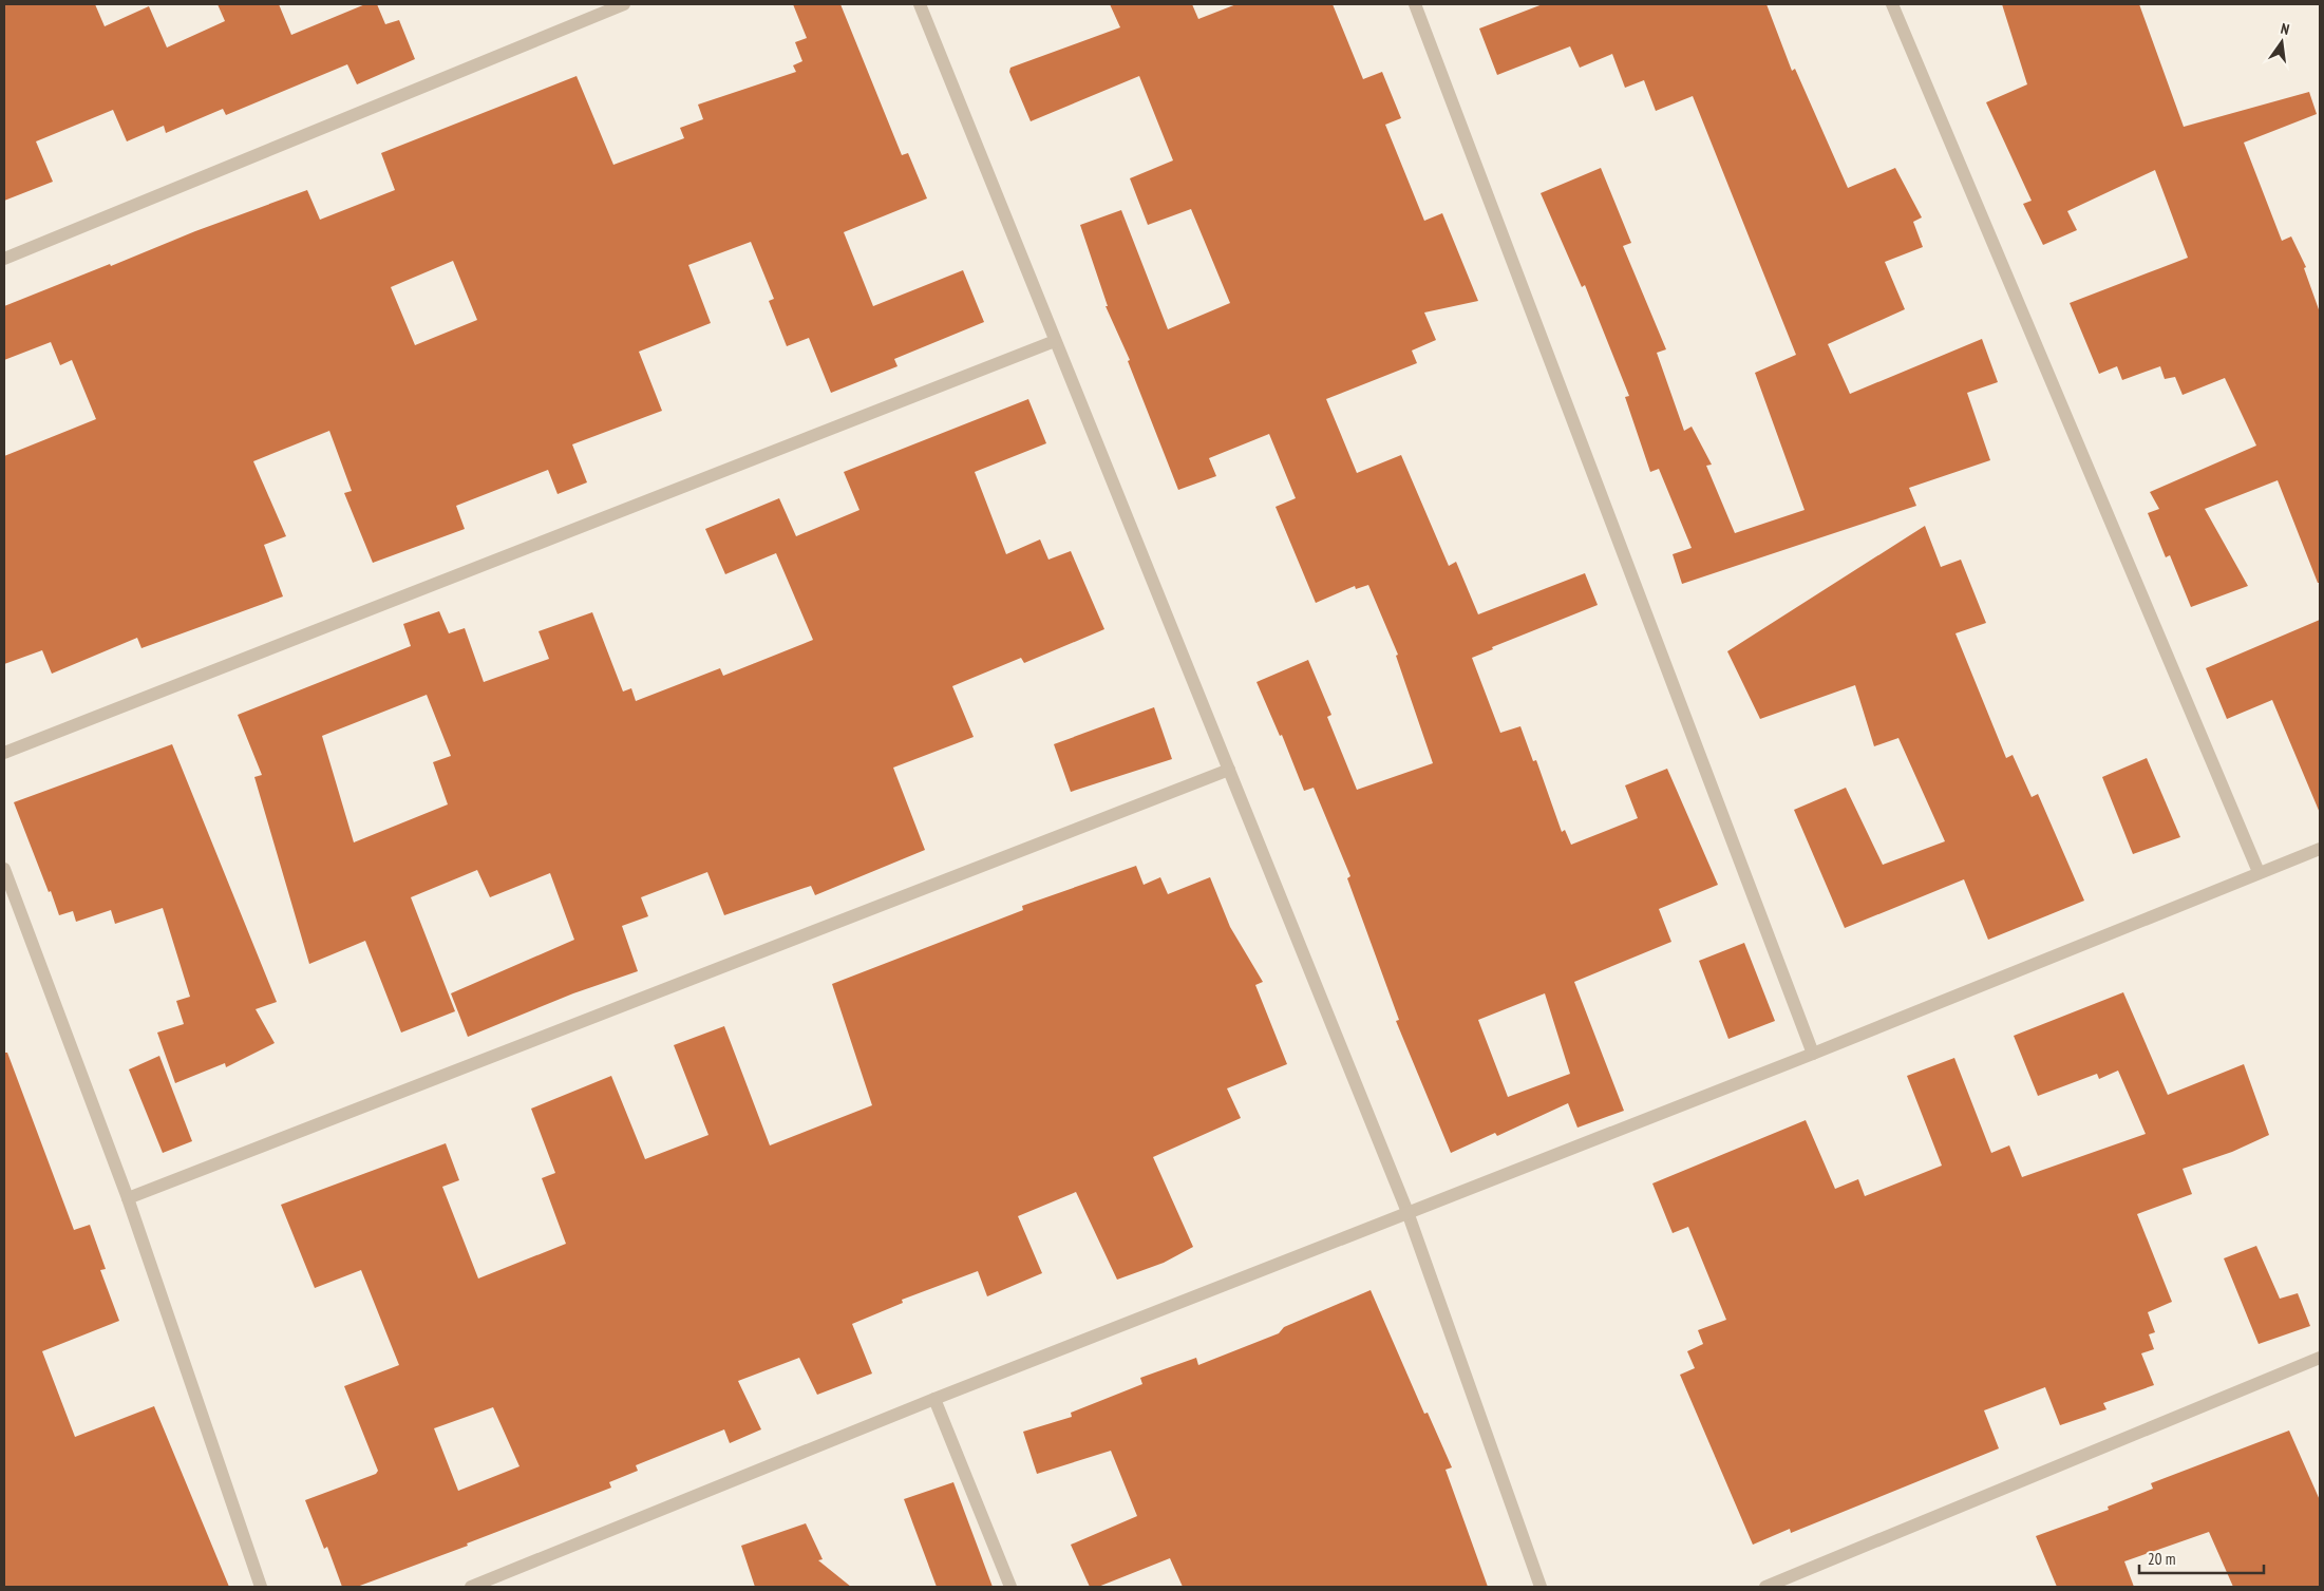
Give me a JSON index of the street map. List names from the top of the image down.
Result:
{
  "scale_bar": "20 m",
  "north": "top"
}
